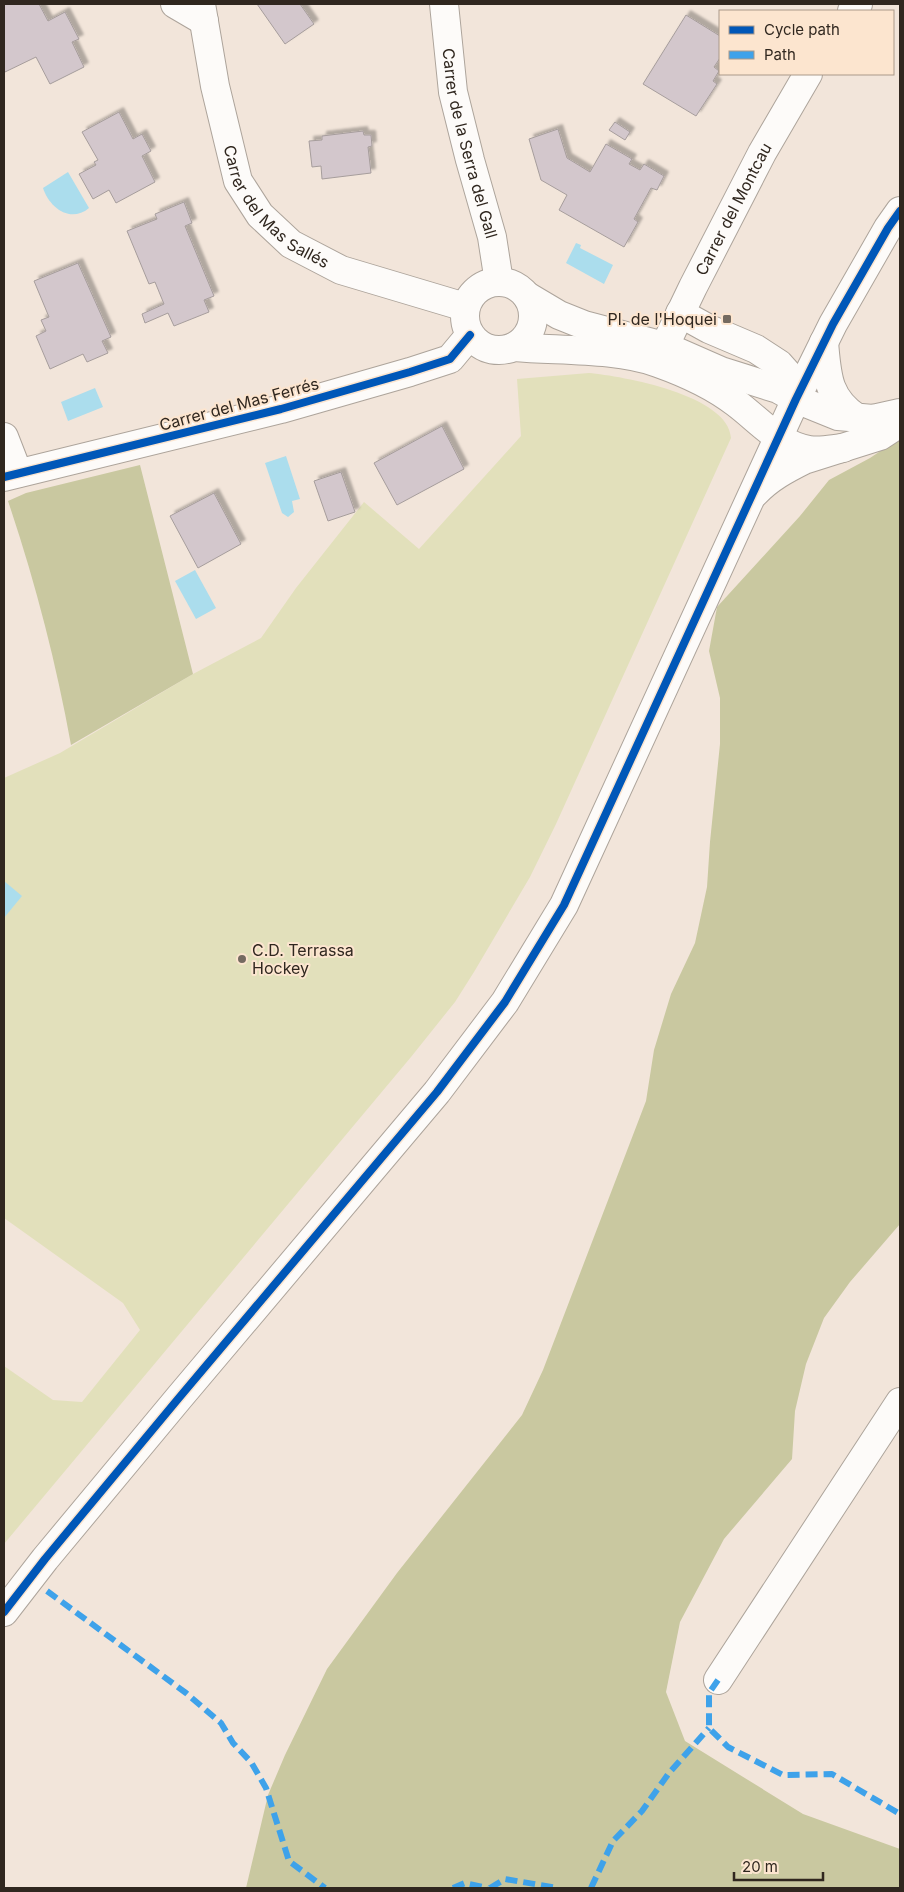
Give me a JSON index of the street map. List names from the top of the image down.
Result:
{
  "streets": {
    "street": [
      "Carrer de la Serra del Gall",
      "Carrer del Mas Sallés",
      "Carrer del Montcau",
      "Carrer del Mas Ferrés"
    ]
  },
  "crossings": [
    ["Carrer de la Serra del Gall", "Carrer del Mas Sallés"],
    ["Carrer de la Serra del Gall", "Carrer del Mas Ferrés"],
    ["Carrer del Mas Sallés", "Carrer del Mas Ferrés"]
  ],
  "places": {
    "transit": ["Pl. de l'Hoquei"],
    "other": ["C.D. Terrassa Hockey"]
  },
  "legend": ["Cycle path", "Path"],
  "scale_bar": "20 m"
}
